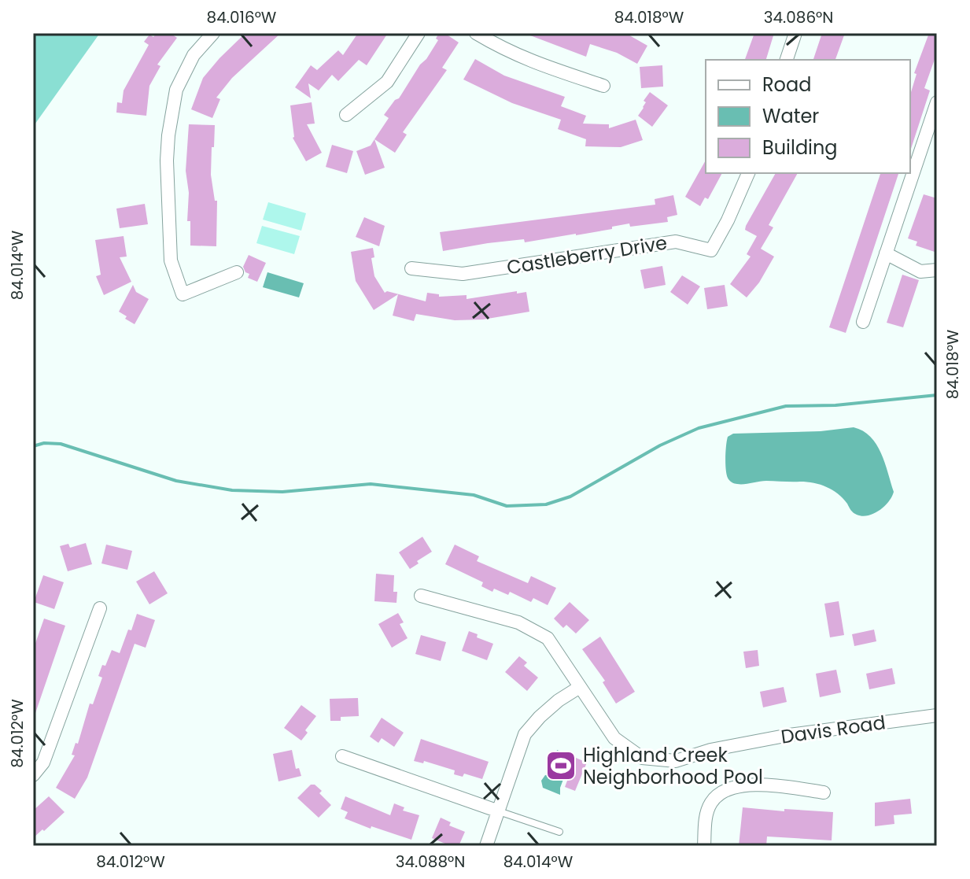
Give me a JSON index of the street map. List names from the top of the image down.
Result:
{
  "streets": {
    "street": ["Castleberry Drive", "Davis Road"]
  },
  "places": {
    "sports": ["Highland Creek Neighborhood Pool"]
  },
  "legend": ["Road", "Water", "Building"],
  "coordinates": [
    "84.016°W",
    "84.018°W",
    "34.086°N",
    "84.014°W",
    "84.012°W",
    "34.088°N"
  ]
}
